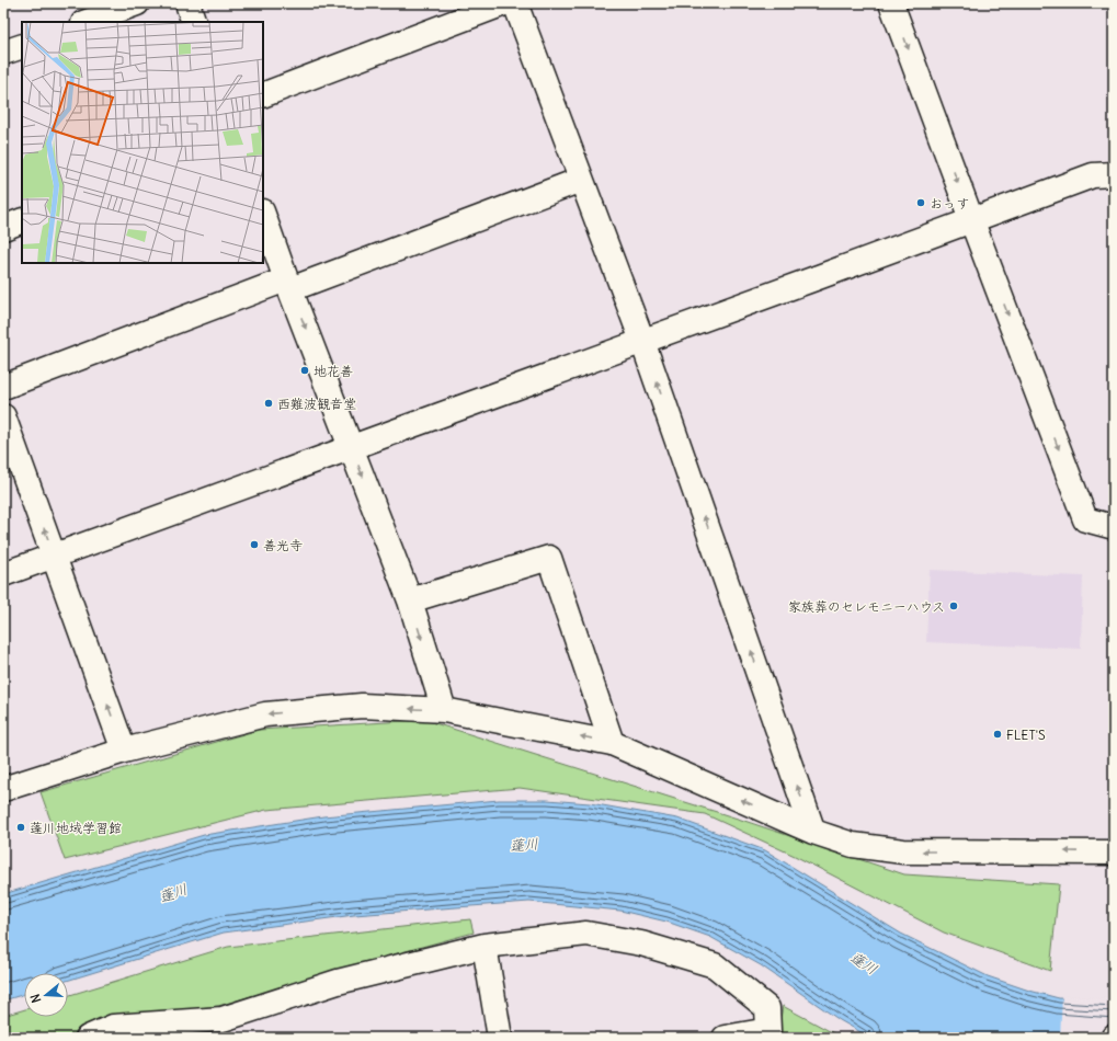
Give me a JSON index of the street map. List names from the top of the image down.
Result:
{
  "water": ["蓬川"],
  "places": [
    "おっす",
    "地花善",
    "西難波観音堂",
    "善光寺",
    "家族葬のセレモニーハウス",
    "FLET'S",
    "蓬川地域学習館"
  ],
  "north": "left"
}
